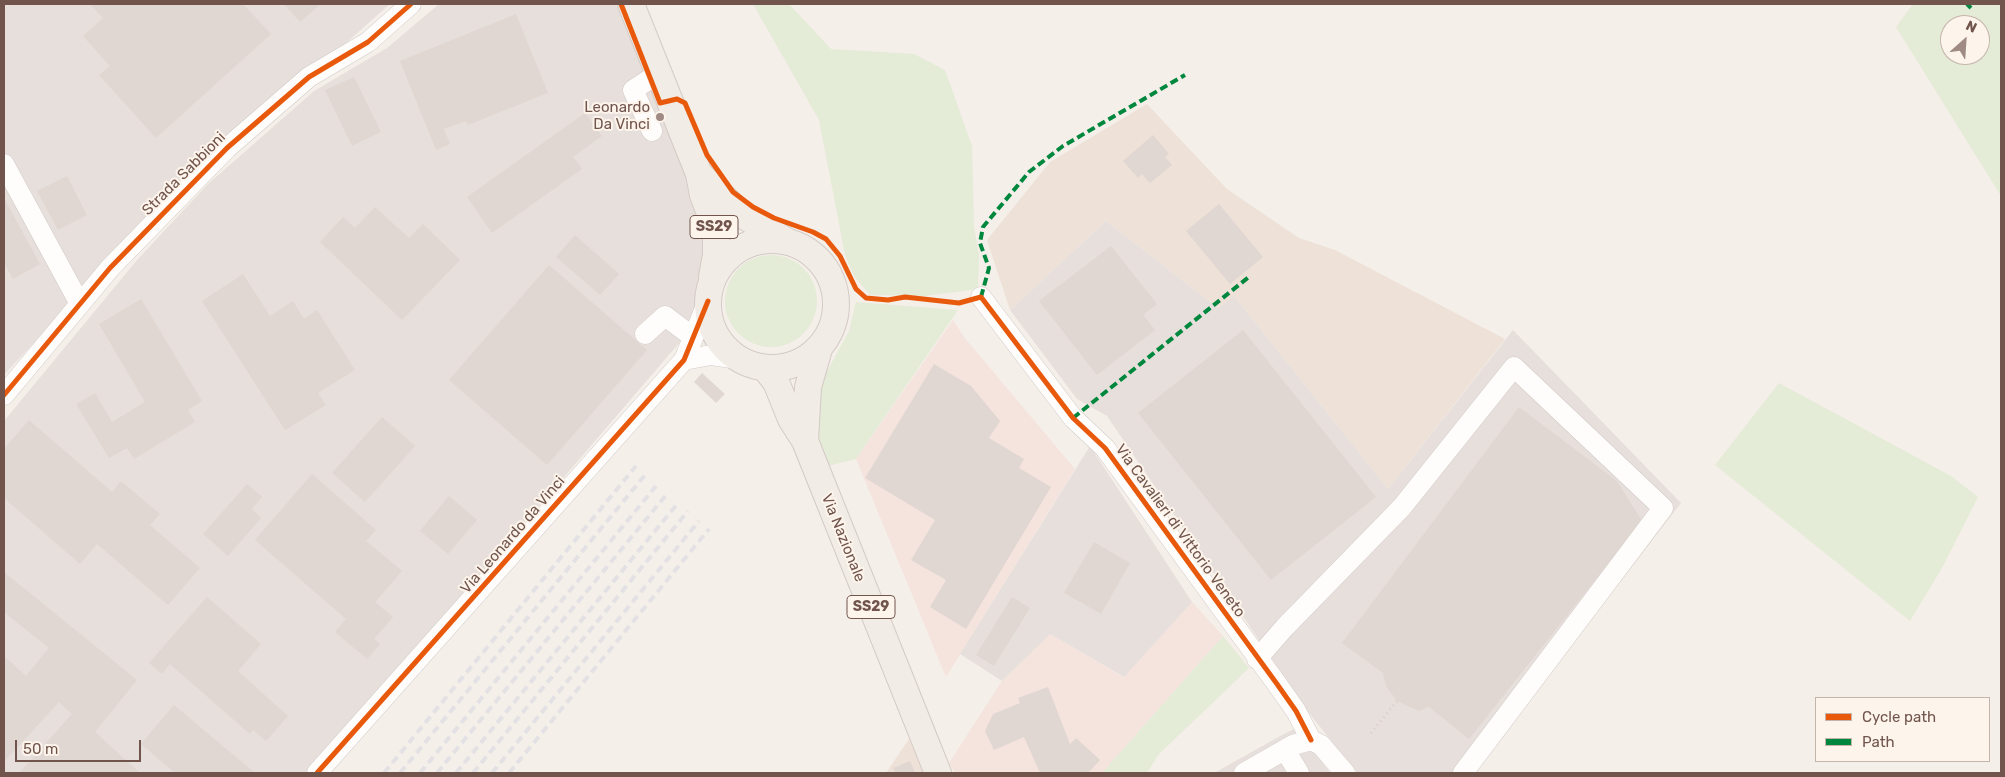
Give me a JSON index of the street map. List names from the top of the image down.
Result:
{
  "streets": {
    "main road": ["SS29", "Via Nazionale"],
    "street": ["Strada Sabbioni", "Via Cavalieri di Vittorio Veneto", "Via Leonardo da Vinci"]
  },
  "crossings": [
    ["SS29", "Via Leonardo da Vinci"],
    ["SS29", "Via Nazionale"],
    ["Via Leonardo da Vinci", "Via Nazionale"]
  ],
  "places": ["Leonardo Da Vinci"],
  "legend": ["Cycle path", "Path"],
  "scale_bar": "50 m",
  "north": "top right"
}
